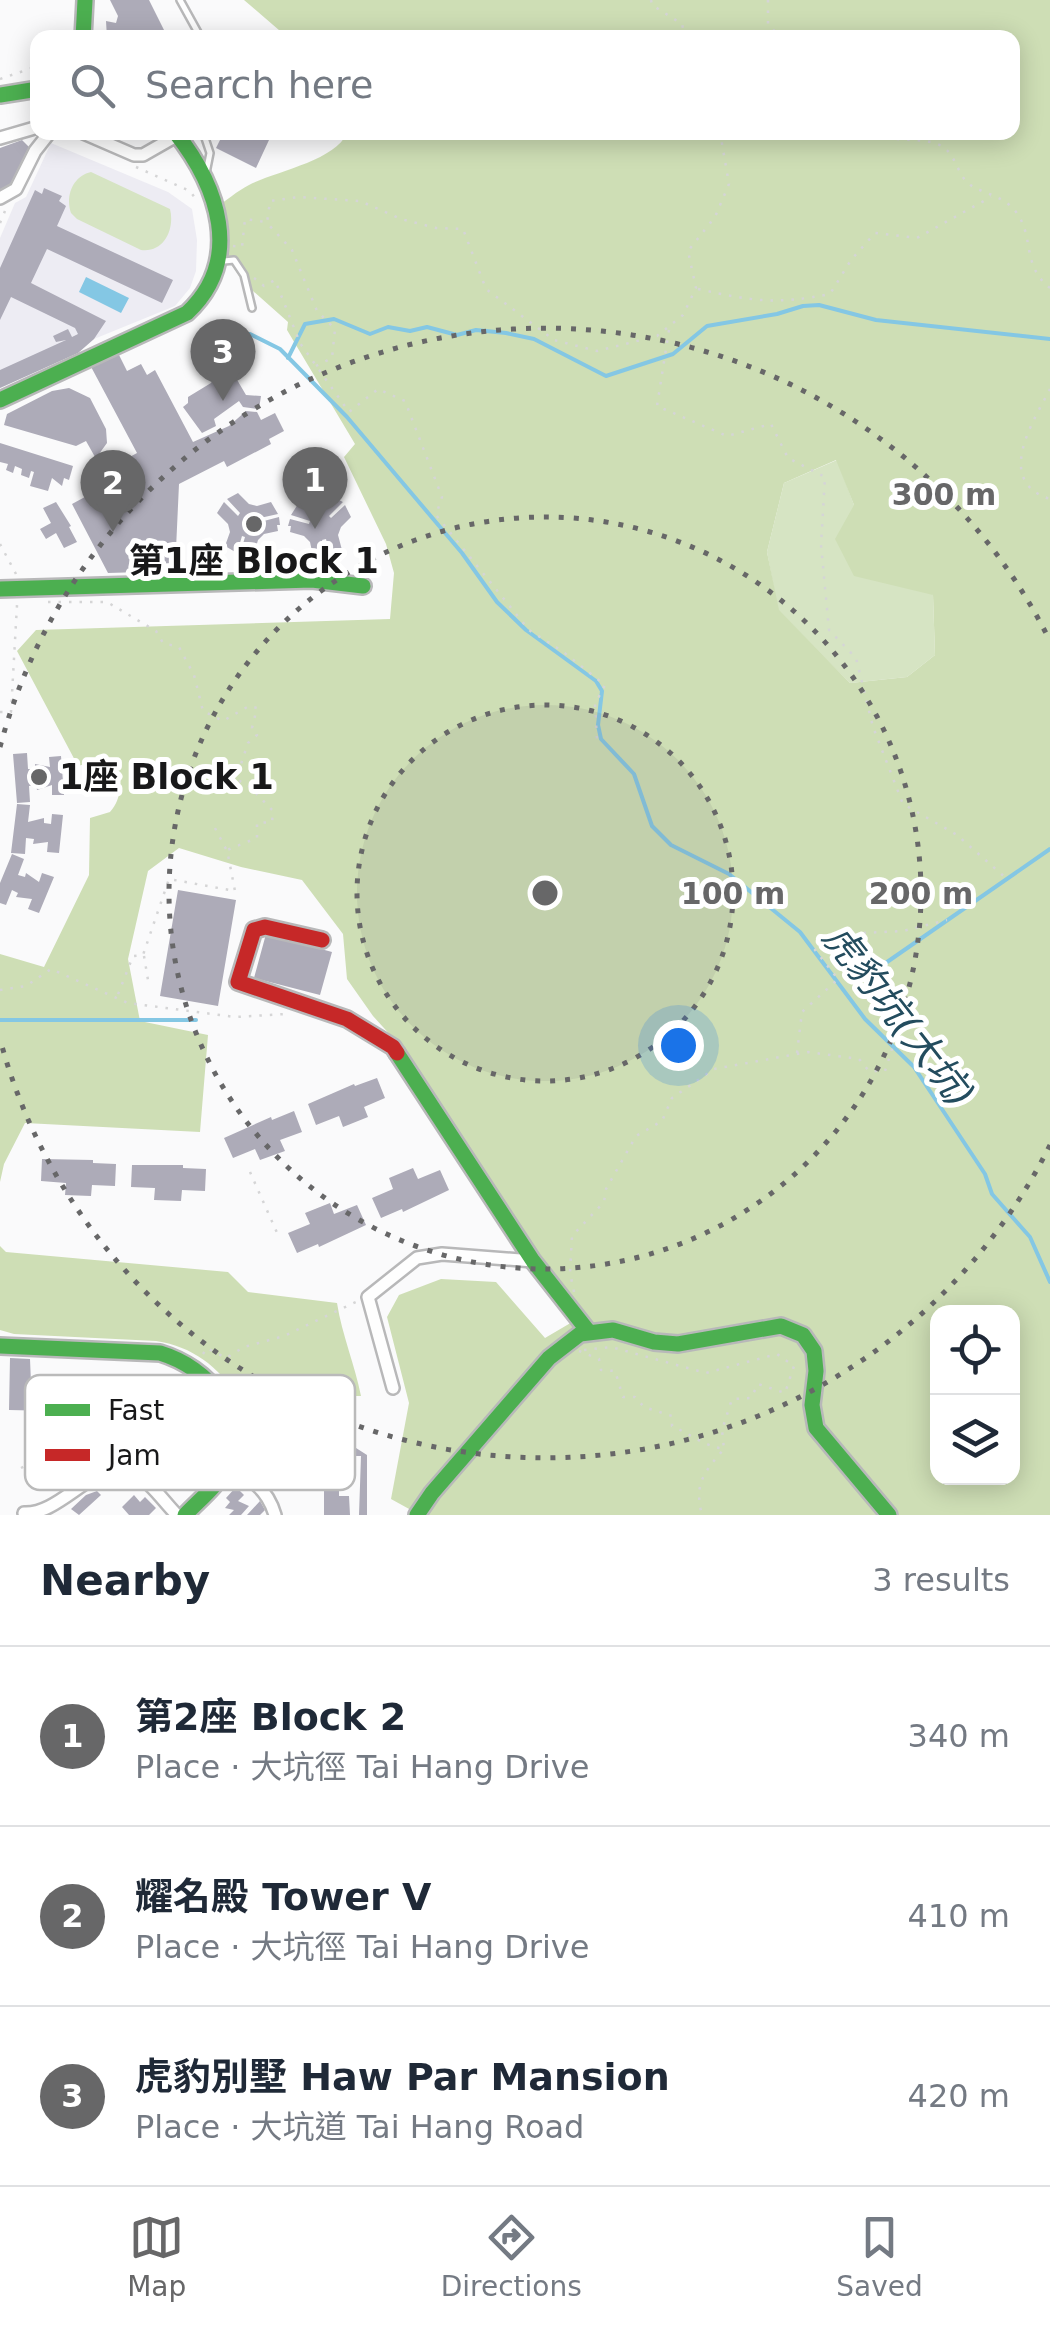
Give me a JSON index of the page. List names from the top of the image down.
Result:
{
  "water": ["虎豹坑(大坑)"],
  "places": ["第1座 Block 1", "1座 Block 1"],
  "legend": ["Fast", "Jam"],
  "page": {
    "search": "Search here",
    "pins": ["3", "1", "2"],
    "heading": ["Nearby", "3 results"],
    "list": [
      {
        "mark": "1",
        "name": "第2座 Block 2",
        "note": "Place · 大坑徑 Tai Hang Drive",
        "value": "340 m"
      },
      {
        "mark": "2",
        "name": "耀名殿 Tower V",
        "note": "Place · 大坑徑 Tai Hang Drive",
        "value": "410 m"
      },
      {
        "mark": "3",
        "name": "虎豹別墅 Haw Par Mansion",
        "note": "Place · 大坑道 Tai Hang Road",
        "value": "420 m"
      }
    ],
    "nav": ["Map", "Directions", "Saved"]
  },
  "rings": ["300 m", "100 m", "200 m"]
}
